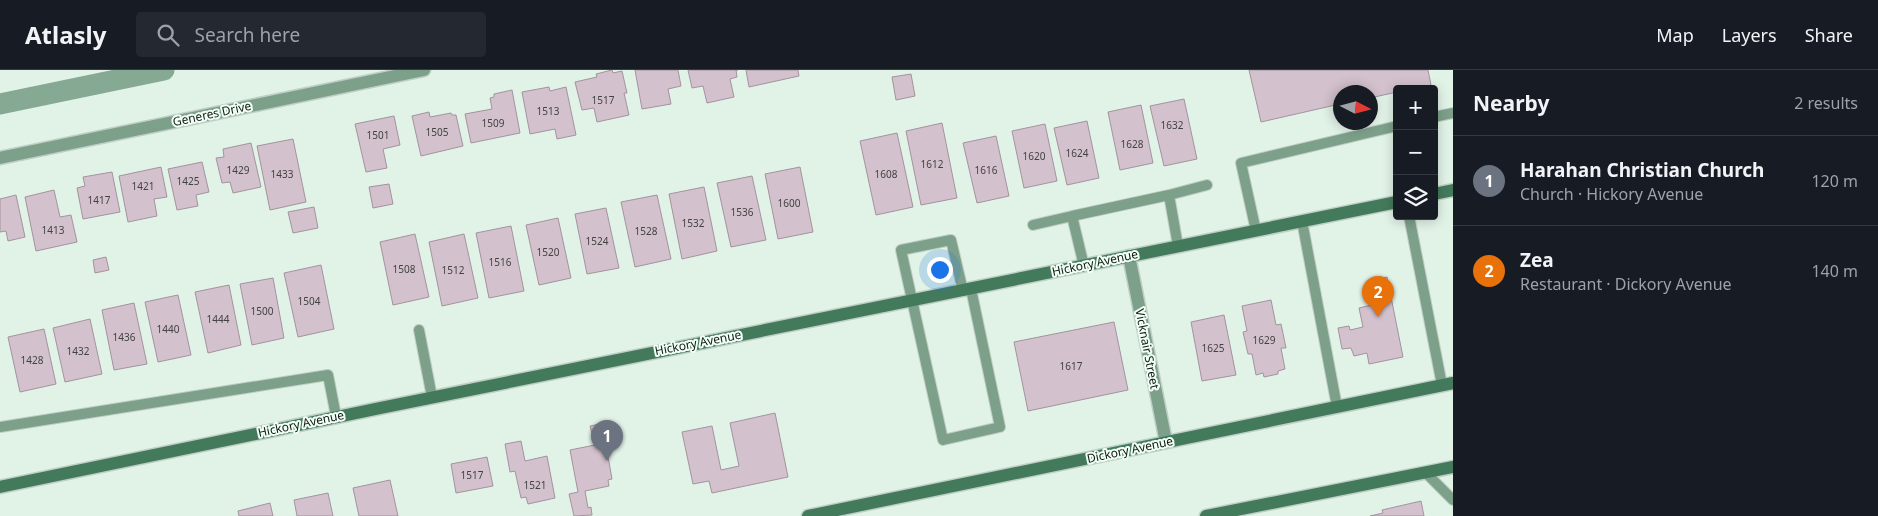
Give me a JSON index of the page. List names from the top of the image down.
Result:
{
  "streets": {
    "main road": ["Hickory Avenue", "Dickory Avenue"],
    "street": ["Generes Drive", "Vicknair Street"]
  },
  "crossings": [
    ["Hickory Avenue", "Vicknair Street"],
    ["Vicknair Street", "Dickory Avenue"]
  ],
  "house_numbers": [
    "1517",
    "1513",
    "1509",
    "1632",
    "1505",
    "1501",
    "1628",
    "1624",
    "1620",
    "1612",
    "1429",
    "1616",
    "1433",
    "1608",
    "1425",
    "1421",
    "1417",
    "1600",
    "1536",
    "1532",
    "1413",
    "1528",
    "1524",
    "1520",
    "1516",
    "1508",
    "1512",
    "1504",
    "1500",
    "1444",
    "1440",
    "1436",
    "1629",
    "1625",
    "1432",
    "1428",
    "1617",
    "1517",
    "1521"
  ],
  "north": "right",
  "page": {
    "header": "Atlasly",
    "search": "Search here",
    "nav": ["Map", "Layers", "Share"],
    "heading": ["Nearby", "2 results"],
    "map_buttons": ["+", "−"],
    "list": [
      {
        "mark": "1",
        "name": "Harahan Christian Church",
        "note": "Church · Hickory Avenue",
        "value": "120 m"
      },
      {
        "mark": "2",
        "name": "Zea",
        "note": "Restaurant · Dickory Avenue",
        "value": "140 m"
      }
    ],
    "pins": ["2", "1"]
  }
}
